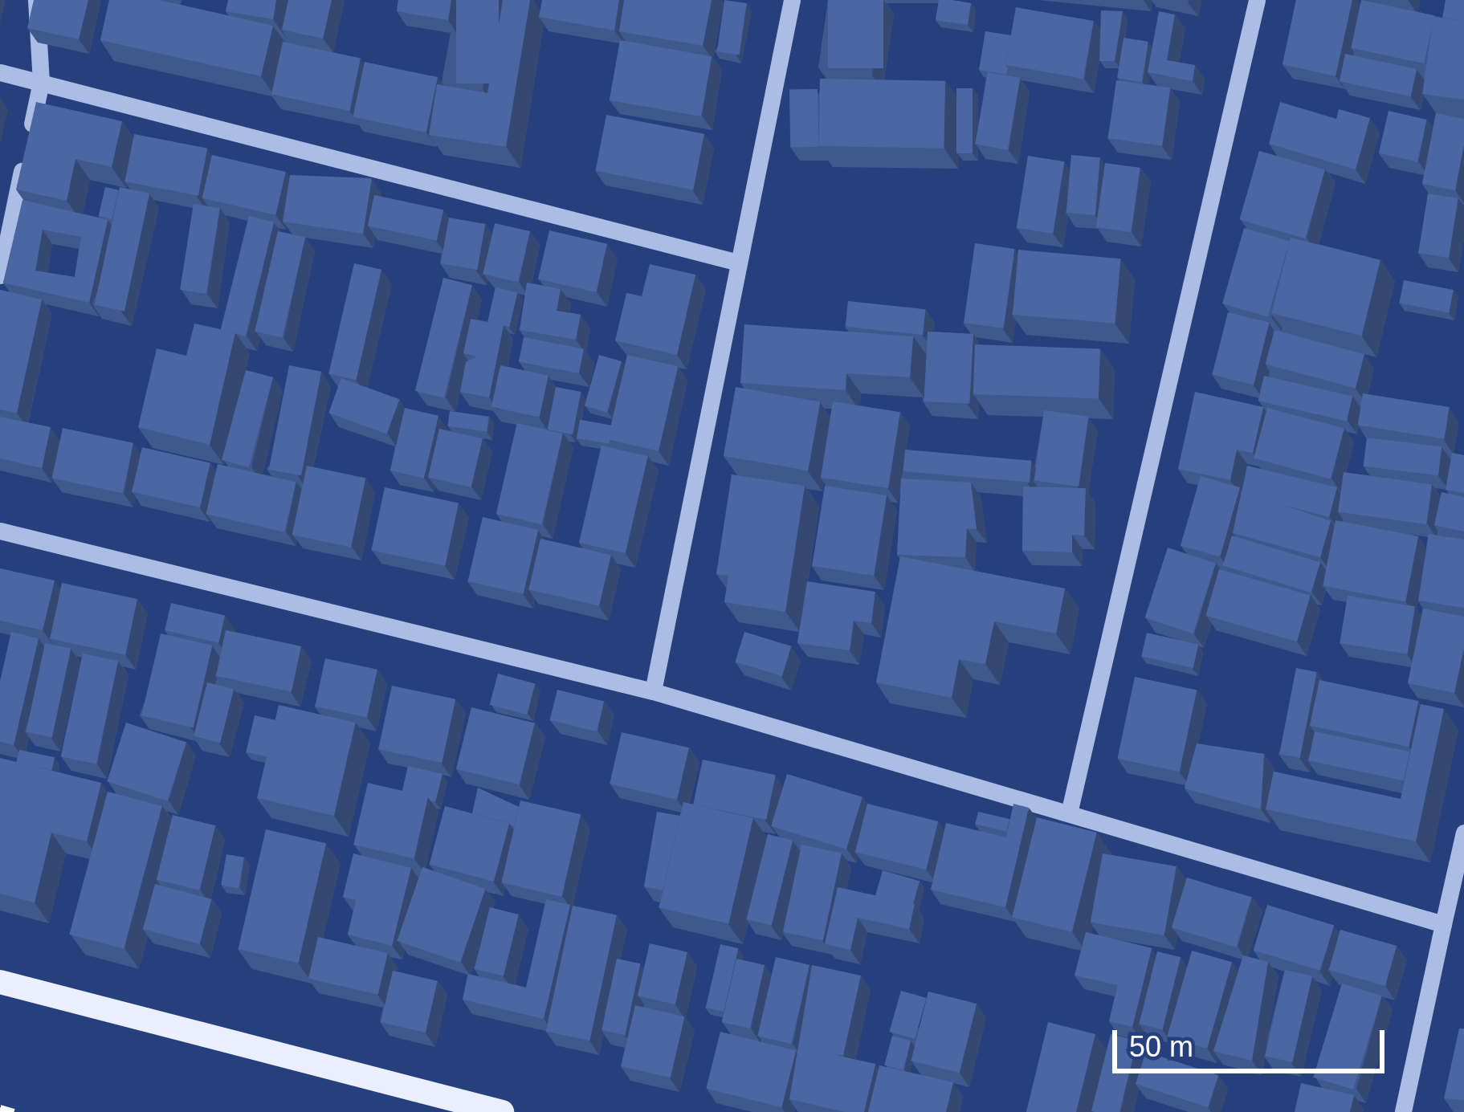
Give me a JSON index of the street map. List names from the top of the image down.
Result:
{
  "scale_bar": "50 m"
}
